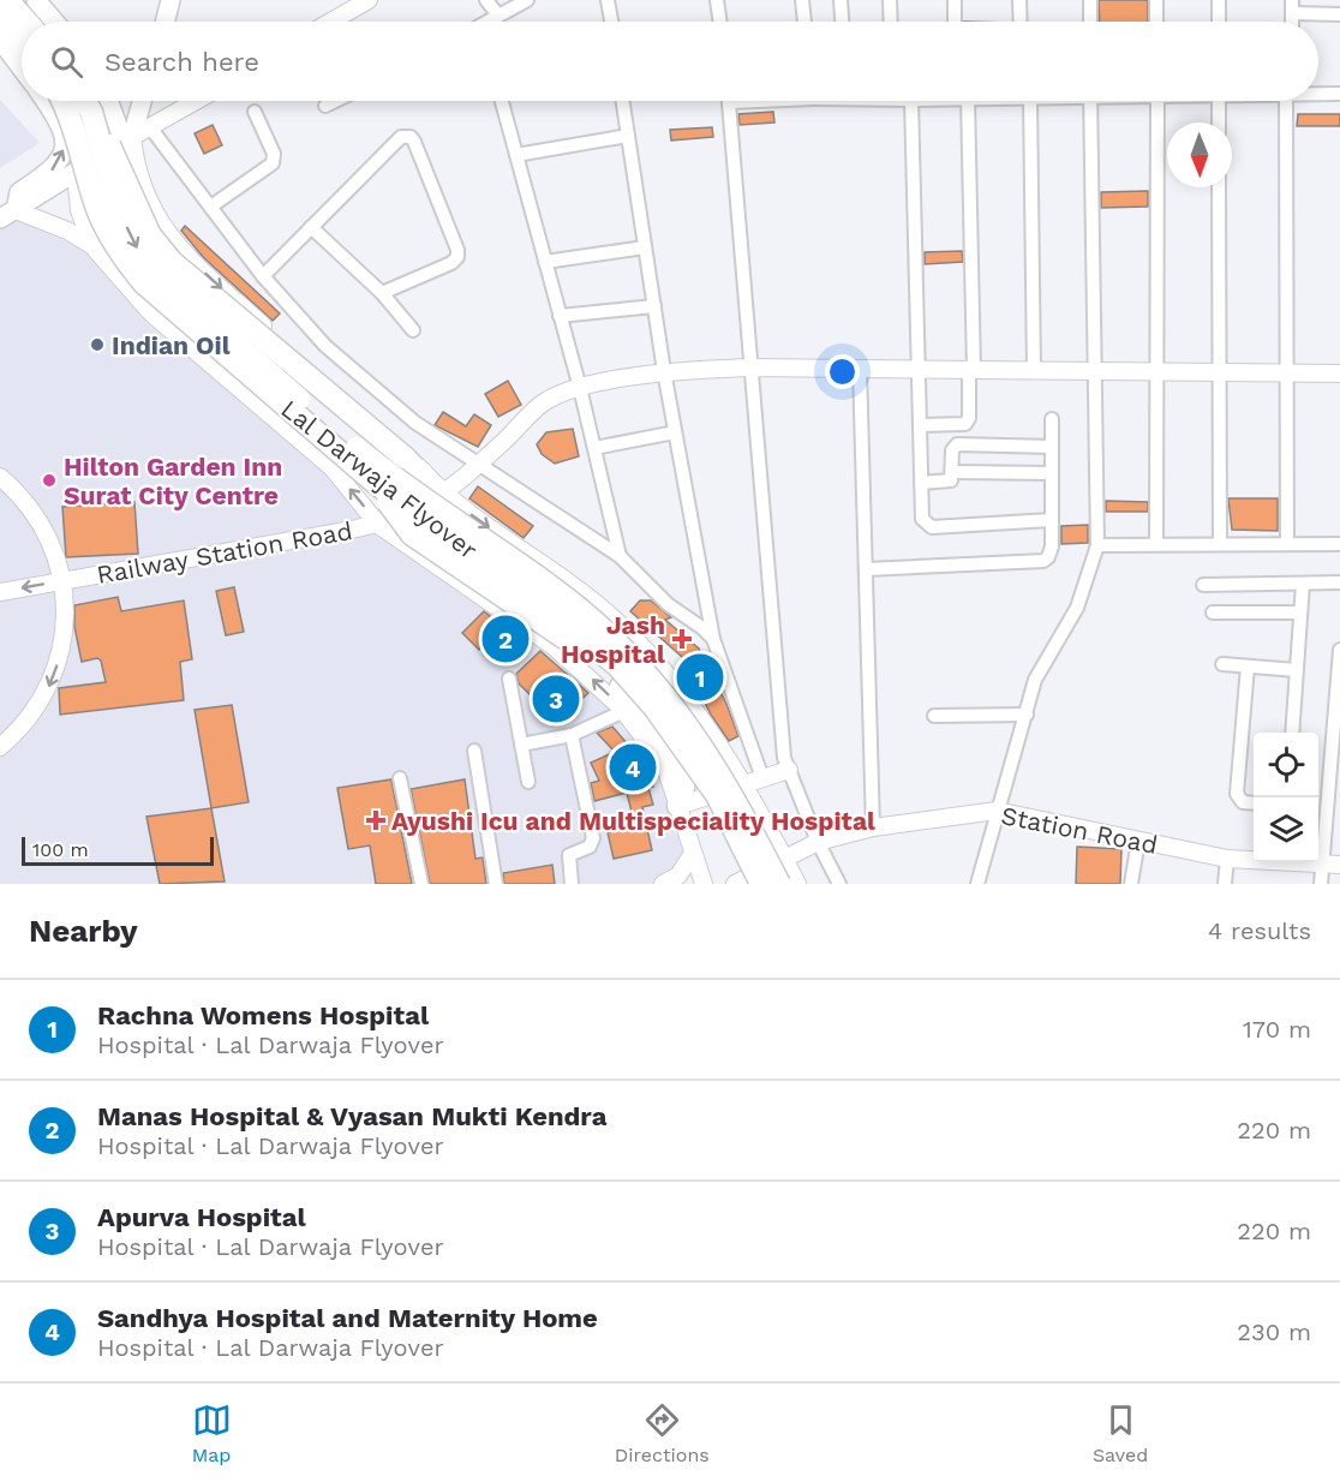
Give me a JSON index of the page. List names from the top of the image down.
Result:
{
  "streets": {
    "highway": ["Lal Darwaja Flyover"],
    "street": ["Railway Station Road", "Station Road"]
  },
  "crossings": [
    ["Lal Darwaja Flyover", "Station Road"]
  ],
  "places": {
    "other": ["Indian Oil", "Hilton Garden Inn Surat City Centre"],
    "health": ["Jash Hospital", "Ayushi Icu and Multispeciality Hospital"]
  },
  "scale_bar": "100 m",
  "north": "bottom",
  "page": {
    "search": "Search here",
    "pins": [
      "2",
      "1",
      "3",
      "4"
    ],
    "scale": "100 m",
    "heading": ["Nearby", "4 results"],
    "list": [
      {
        "mark": "1",
        "name": "Rachna Womens Hospital",
        "note": "Hospital · Lal Darwaja Flyover",
        "value": "170 m"
      },
      {
        "mark": "2",
        "name": "Manas Hospital & Vyasan Mukti Kendra",
        "note": "Hospital · Lal Darwaja Flyover",
        "value": "220 m"
      },
      {
        "mark": "3",
        "name": "Apurva Hospital",
        "note": "Hospital · Lal Darwaja Flyover",
        "value": "220 m"
      },
      {
        "mark": "4",
        "name": "Sandhya Hospital and Maternity Home",
        "note": "Hospital · Lal Darwaja Flyover",
        "value": "230 m"
      }
    ],
    "nav": ["Map", "Directions", "Saved"]
  }
}
